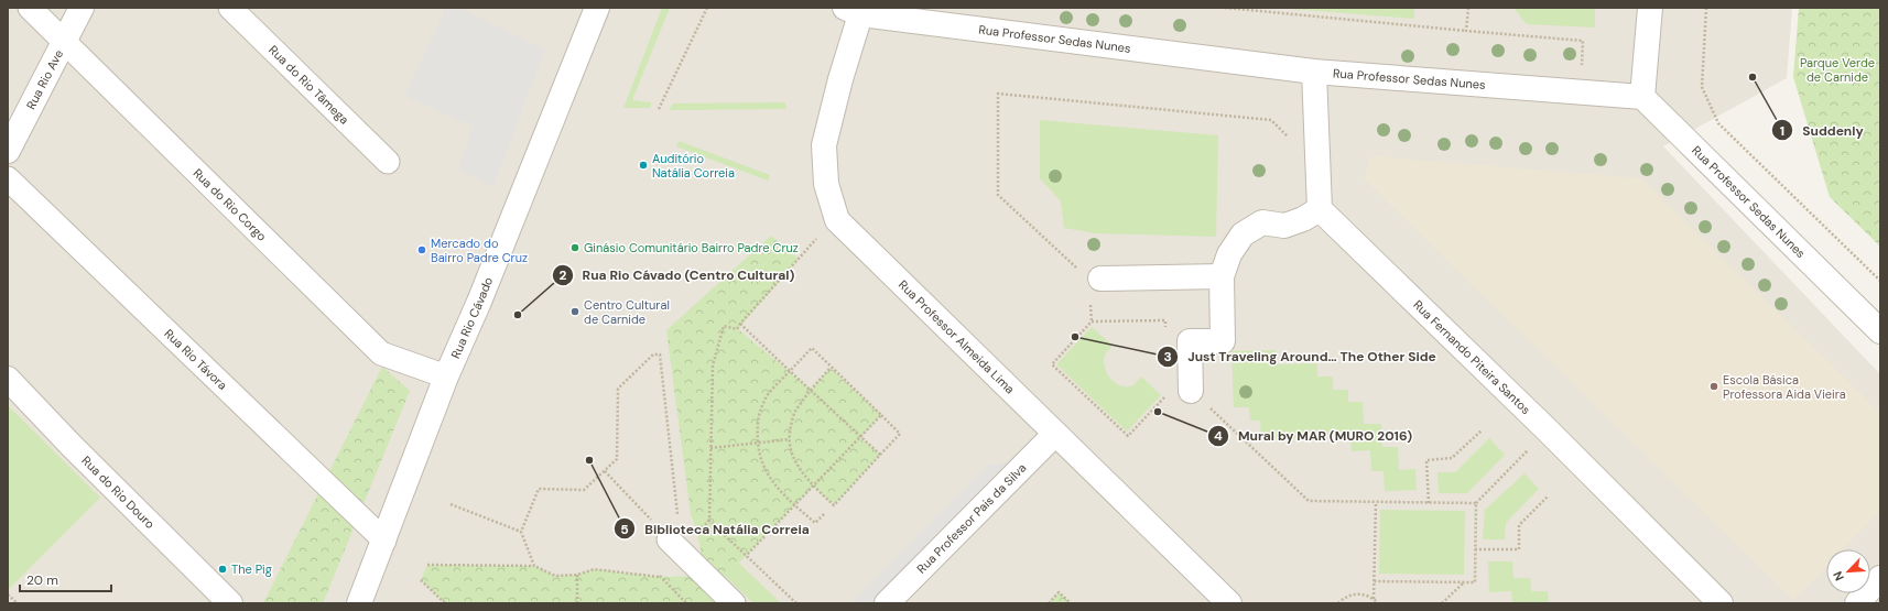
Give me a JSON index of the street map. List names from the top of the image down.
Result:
{
  "streets": {
    "street": [
      "Rua Professor Sedas Nunes",
      "Rua Rio Ave",
      "Rua do Rio Tâmega",
      "Rua do Rio Corgo",
      "Rua Rio Cávado",
      "Rua Professor Almeida Lima",
      "Rua Fernando Piteira Santos",
      "Rua Rio Távora",
      "Rua do Rio Douro",
      "Rua Professor Pais da Silva"
    ]
  },
  "crossings": [
    ["Rua Professor Sedas Nunes", "Rua Professor Almeida Lima"],
    ["Rua Rio Ave", "Rua do Rio Corgo"],
    ["Rua do Rio Corgo", "Rua Rio Cávado"],
    ["Rua Rio Cávado", "Rua Rio Távora"],
    ["Rua Professor Almeida Lima", "Rua Professor Pais da Silva"]
  ],
  "parks": ["Parque Verde de Carnide"],
  "places": [
    "Suddenly",
    "Auditório Natália Correia",
    "Ginásio Comunitário Bairro Padre Cruz",
    "Mercado do Bairro Padre Cruz",
    "Centro Cultural de Carnide",
    "Rua Rio Cávado (Centro Cultural)",
    "Just Traveling Around… The Other Side",
    "Escola Básica Professora Aida Vieira",
    "Mural by MAR (MURO 2016)",
    "Biblioteca Natália Correia",
    "The Pig"
  ],
  "scale_bar": "20 m",
  "north": "bottom left"
}
